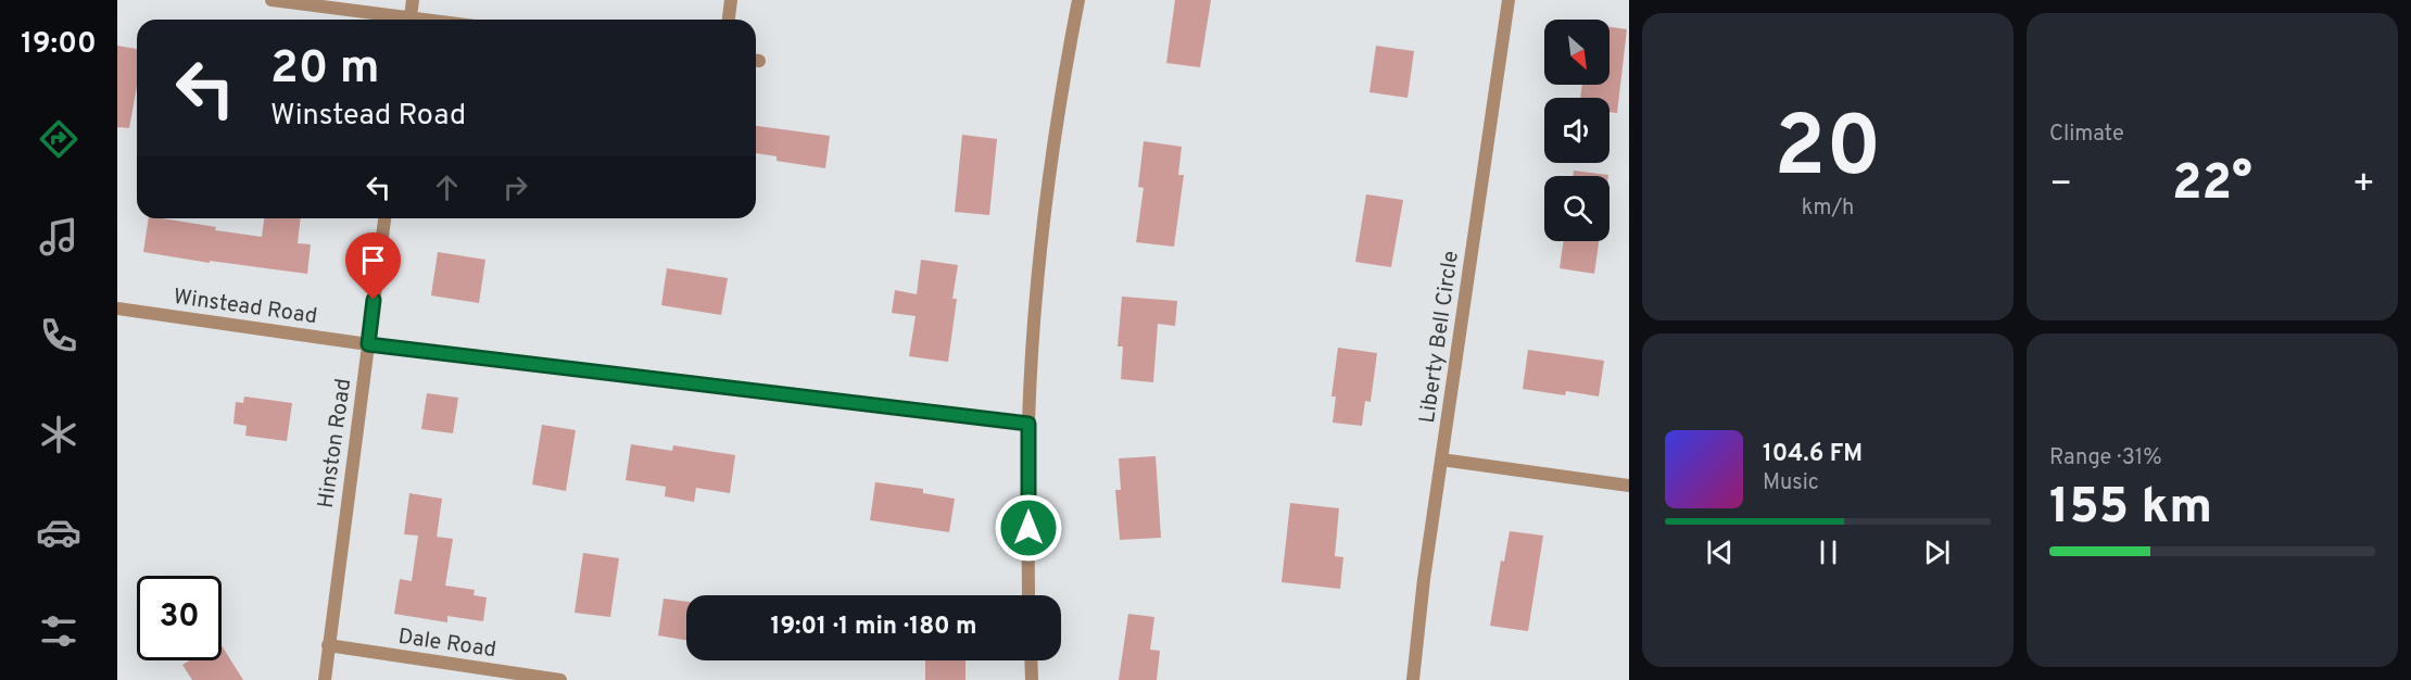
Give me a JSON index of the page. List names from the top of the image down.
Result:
{
  "streets": {
    "street": [
      "Winstead Road",
      "Liberty Bell Circle",
      "Hinston Road",
      "Dale Road"
    ]
  },
  "crossings": [
    ["Winstead Road", "Hinston Road"],
    ["Hinston Road", "Dale Road"]
  ],
  "north": "bottom right",
  "page": {
    "tabs": "19:00",
    "tile": [
      ["20", "km/h"],
      "Climate",
      ["Range · 31%", "155 km"]
    ],
    "turn": ["20 m", "Winstead Road"],
    "heat": ["−", "22°", "+"],
    "song": ["104.6 FM", "Music"],
    "limit": "30",
    "trip": "19:01 · 1 min · 180 m"
  }
}
